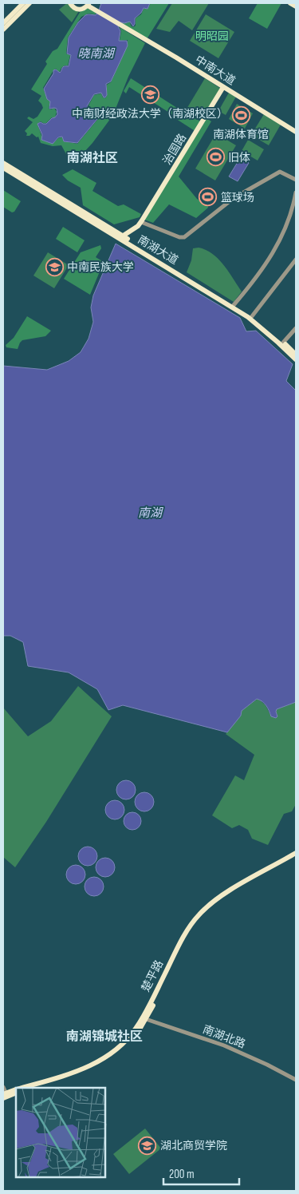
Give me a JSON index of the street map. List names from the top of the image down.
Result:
{
  "streets": {
    "main road": [
      "中南大道",
      "治国路",
      "南湖大道",
      "楚平路"
    ],
    "street": ["南湖北路"]
  },
  "crossings": [
    ["中南大道", "治国路"],
    ["楚平路", "南湖北路"]
  ],
  "districts": ["南湖社区", "南湖锦城社区"],
  "water": ["晓南湖", "南湖"],
  "parks": ["明昭园"],
  "places": {
    "school or university": ["中南财经政法大学（南湖校区）", "中南民族大学", "湖北商贸学院"],
    "sports": ["南湖体育馆", "旧体", "篮球场"]
  },
  "scale_bar": "200 m"
}
